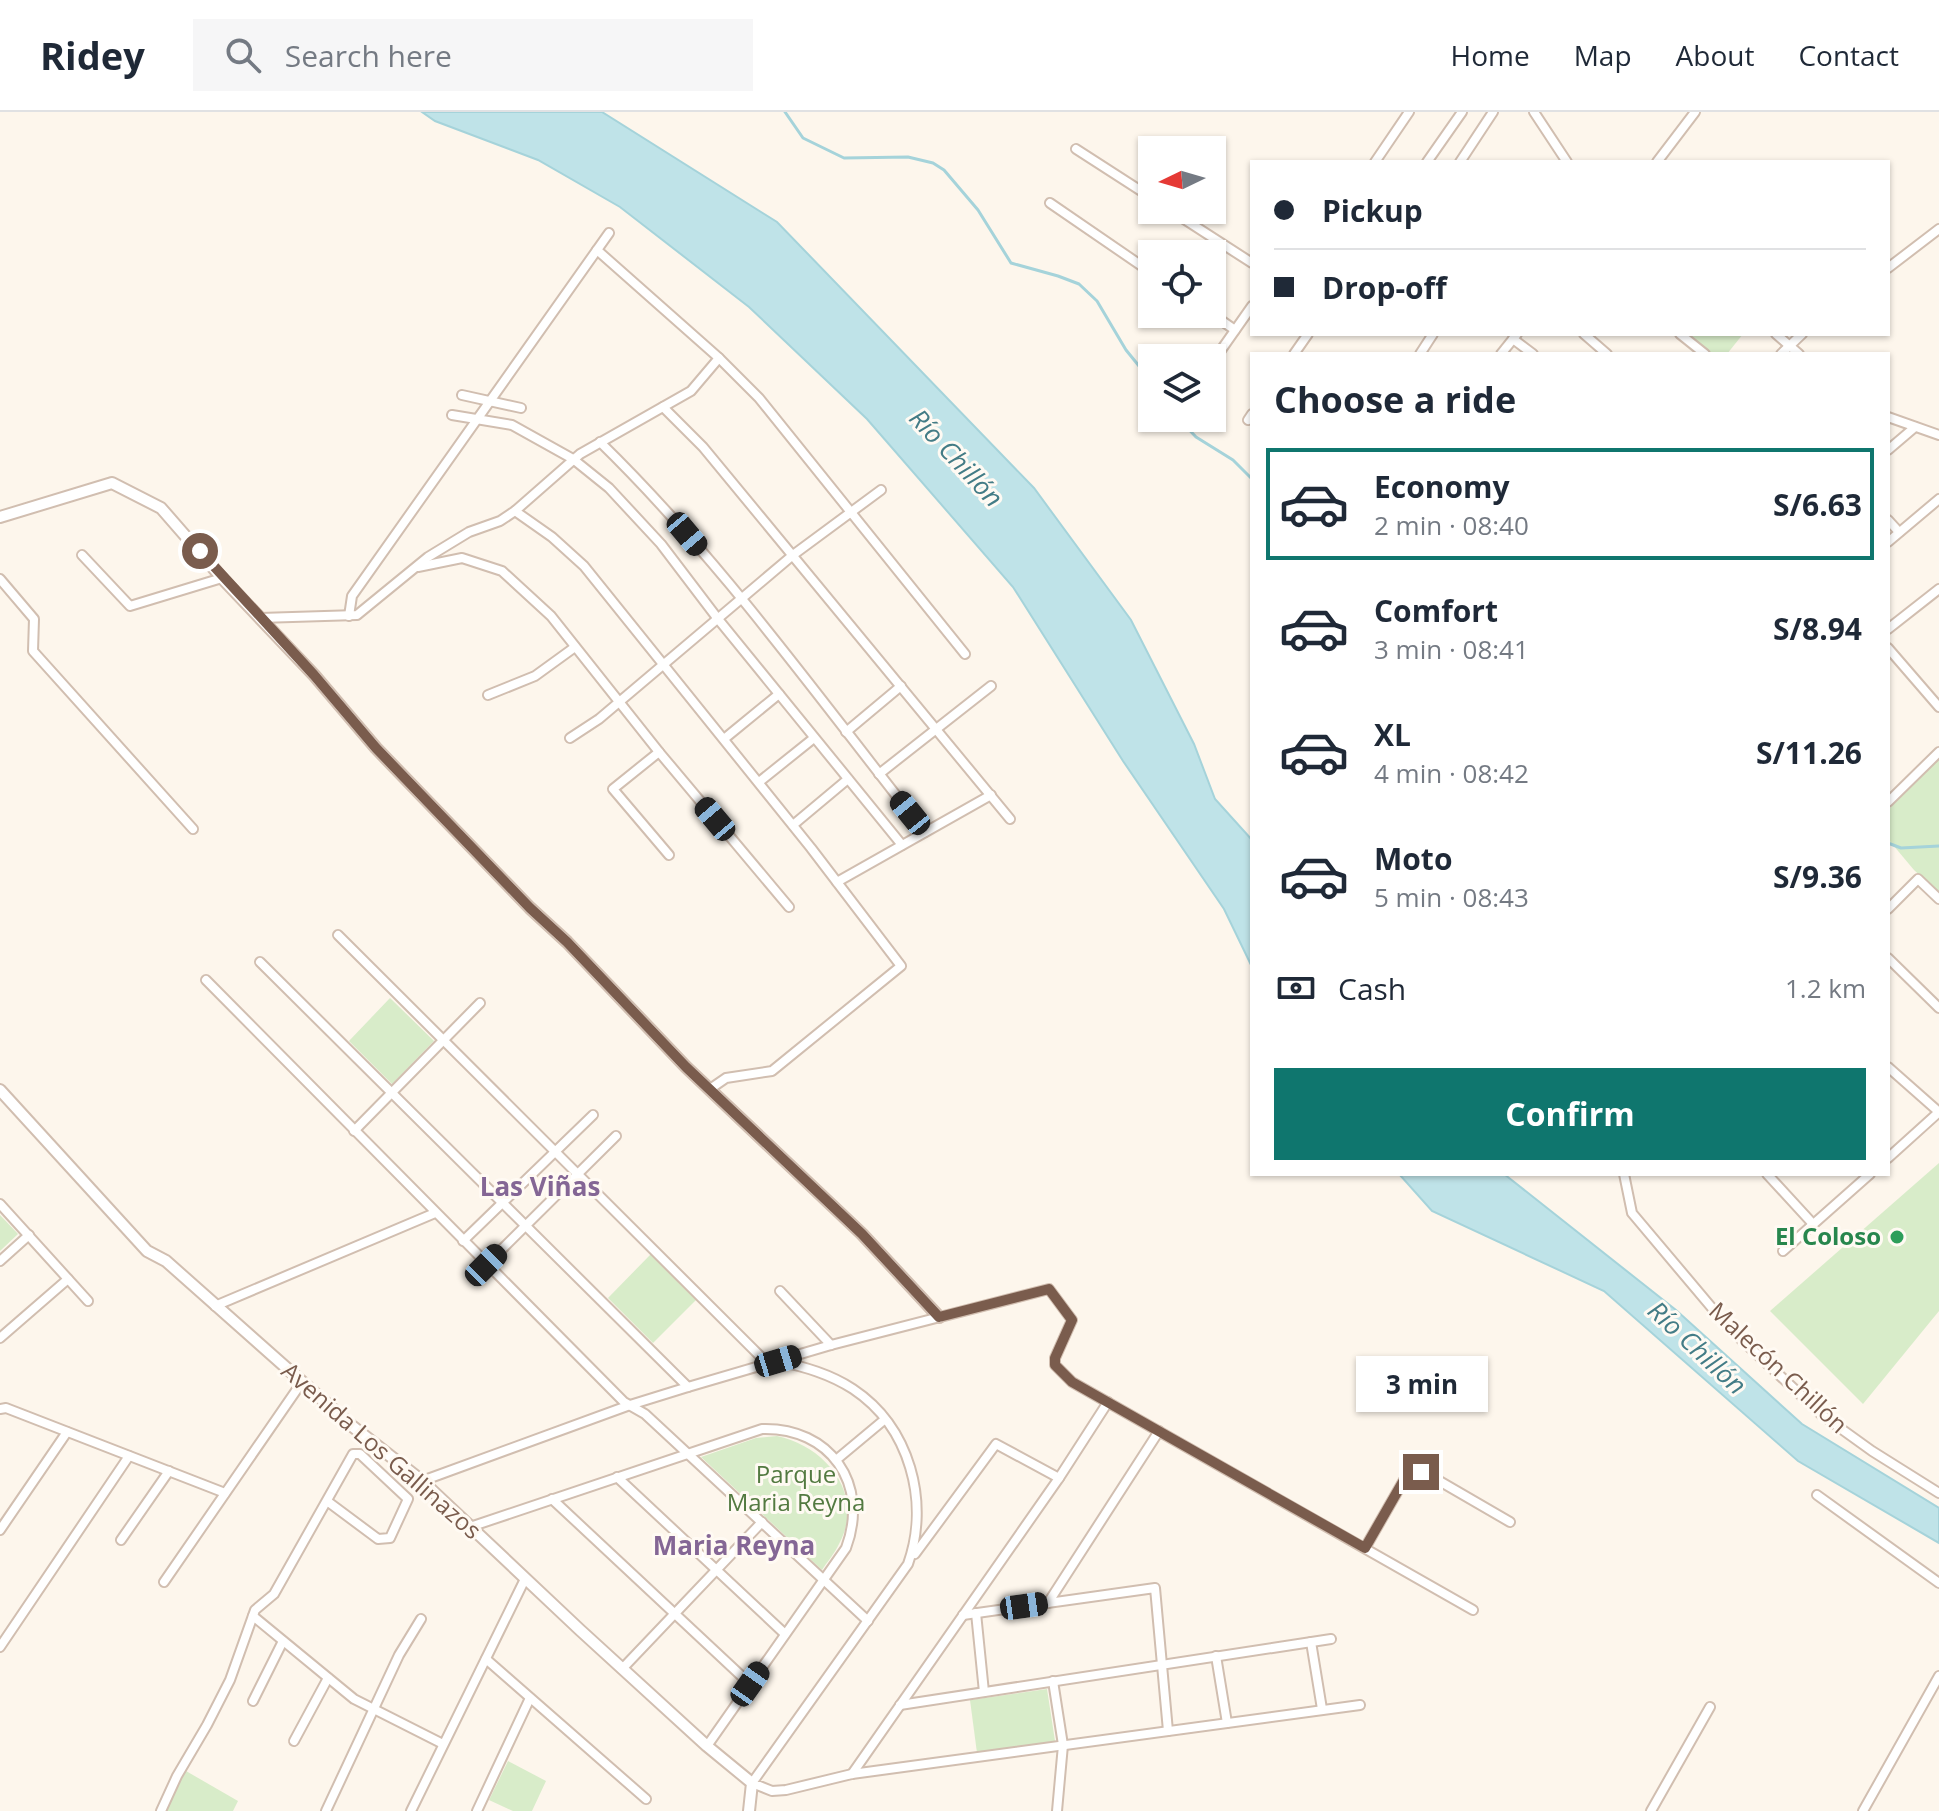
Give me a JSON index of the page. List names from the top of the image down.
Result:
{
  "streets": {
    "street": ["Malecón Chillón", "Avenida Los Gallinazos"]
  },
  "districts": ["Las Viñas", "Maria Reyna"],
  "water": ["Río Chillón"],
  "parks": ["Parque Maria Reyna"],
  "places": ["El Coloso"],
  "north": "left",
  "page": {
    "header": "Ridey",
    "search": "Search here",
    "nav": [
      "Home",
      "Map",
      "About",
      "Contact"
    ],
    "banner": ["Pickup", "Drop-off"],
    "heading": "Choose a ride",
    "list": [
      {
        "name": "Economy",
        "note": "2 min · 08:40",
        "value": "S/6.63"
      },
      {
        "name": "Comfort",
        "note": "3 min · 08:41",
        "value": "S/8.94"
      },
      {
        "name": "XL",
        "note": "4 min · 08:42",
        "value": "S/11.26"
      },
      {
        "name": "Moto",
        "note": "5 min · 08:43",
        "value": "S/9.36"
      }
    ],
    "pay": ["Cash", "1.2 km"],
    "buttons": "Confirm",
    "bubble": "3 min"
  }
}
